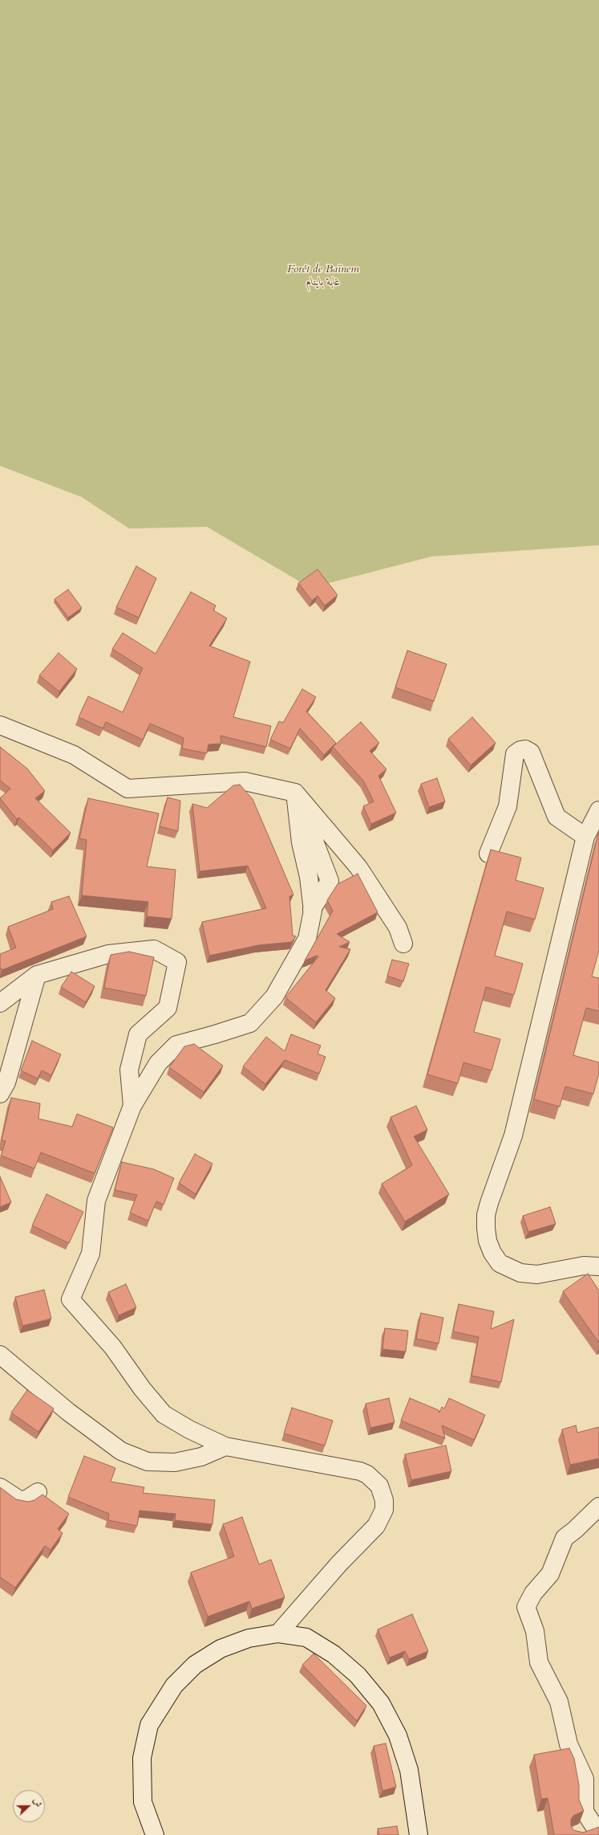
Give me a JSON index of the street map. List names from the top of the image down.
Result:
{
  "parks": ["Forêt de Baïnem غابة باينام"],
  "north": "right"
}
